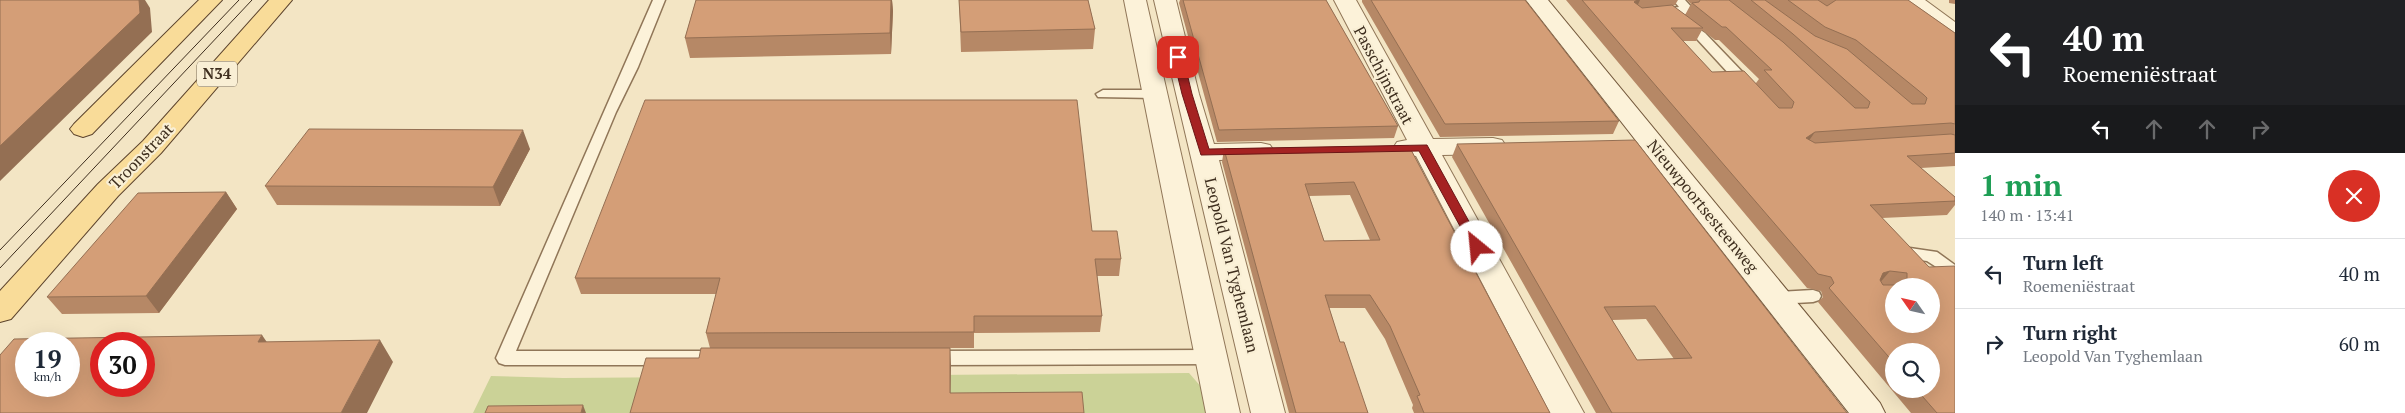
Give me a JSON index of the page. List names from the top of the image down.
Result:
{
  "streets": {
    "main road": ["N34", "Troonstraat"],
    "street": ["Passchijnstraat", "Nieuwpoortsesteenweg", "Leopold Van Tyghemlaan"]
  },
  "north": "top left",
  "page": {
    "turn": ["40 m", "Roemeniëstraat"],
    "heading": ["1 min", "140 m · 13:41"],
    "list": [
      {
        "name": "Turn left",
        "note": "Roemeniëstraat",
        "value": "40 m"
      },
      {
        "name": "Turn right",
        "note": "Leopold Van Tyghemlaan",
        "value": "60 m"
      }
    ],
    "speed": "19 km/h",
    "limit": "30"
  }
}
